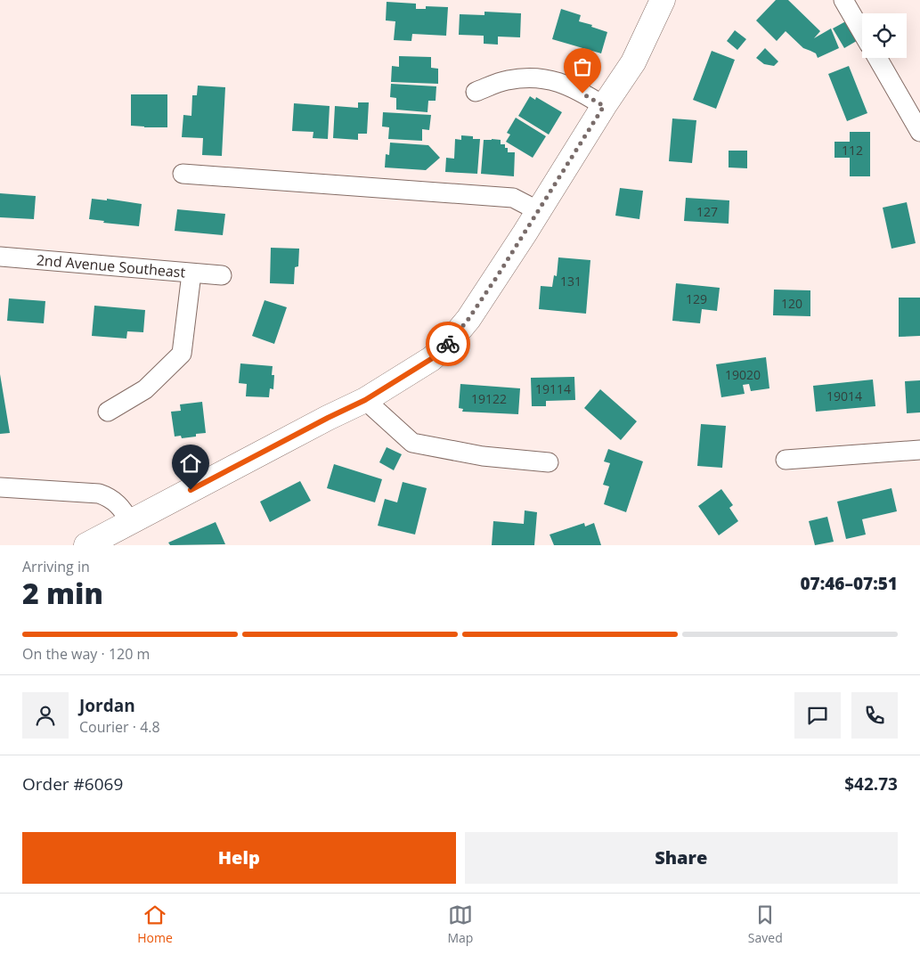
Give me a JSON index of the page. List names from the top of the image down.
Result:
{
  "streets": {
    "street": ["2nd Avenue Southeast"]
  },
  "house_numbers": [
    "112",
    "127",
    "131",
    "129",
    "120",
    "19020",
    "19114",
    "19014",
    "19122"
  ],
  "page": {
    "heading": ["2 min", "Arriving in", "07:46–07:51"],
    "panel": [
      "Jordan",
      "Courier · 4.8",
      "Order #6069",
      "$42.73"
    ],
    "bar": "On the way · 120 m",
    "buttons": ["Help", "Share"],
    "tabs": ["Home", "Map", "Saved"]
  }
}
